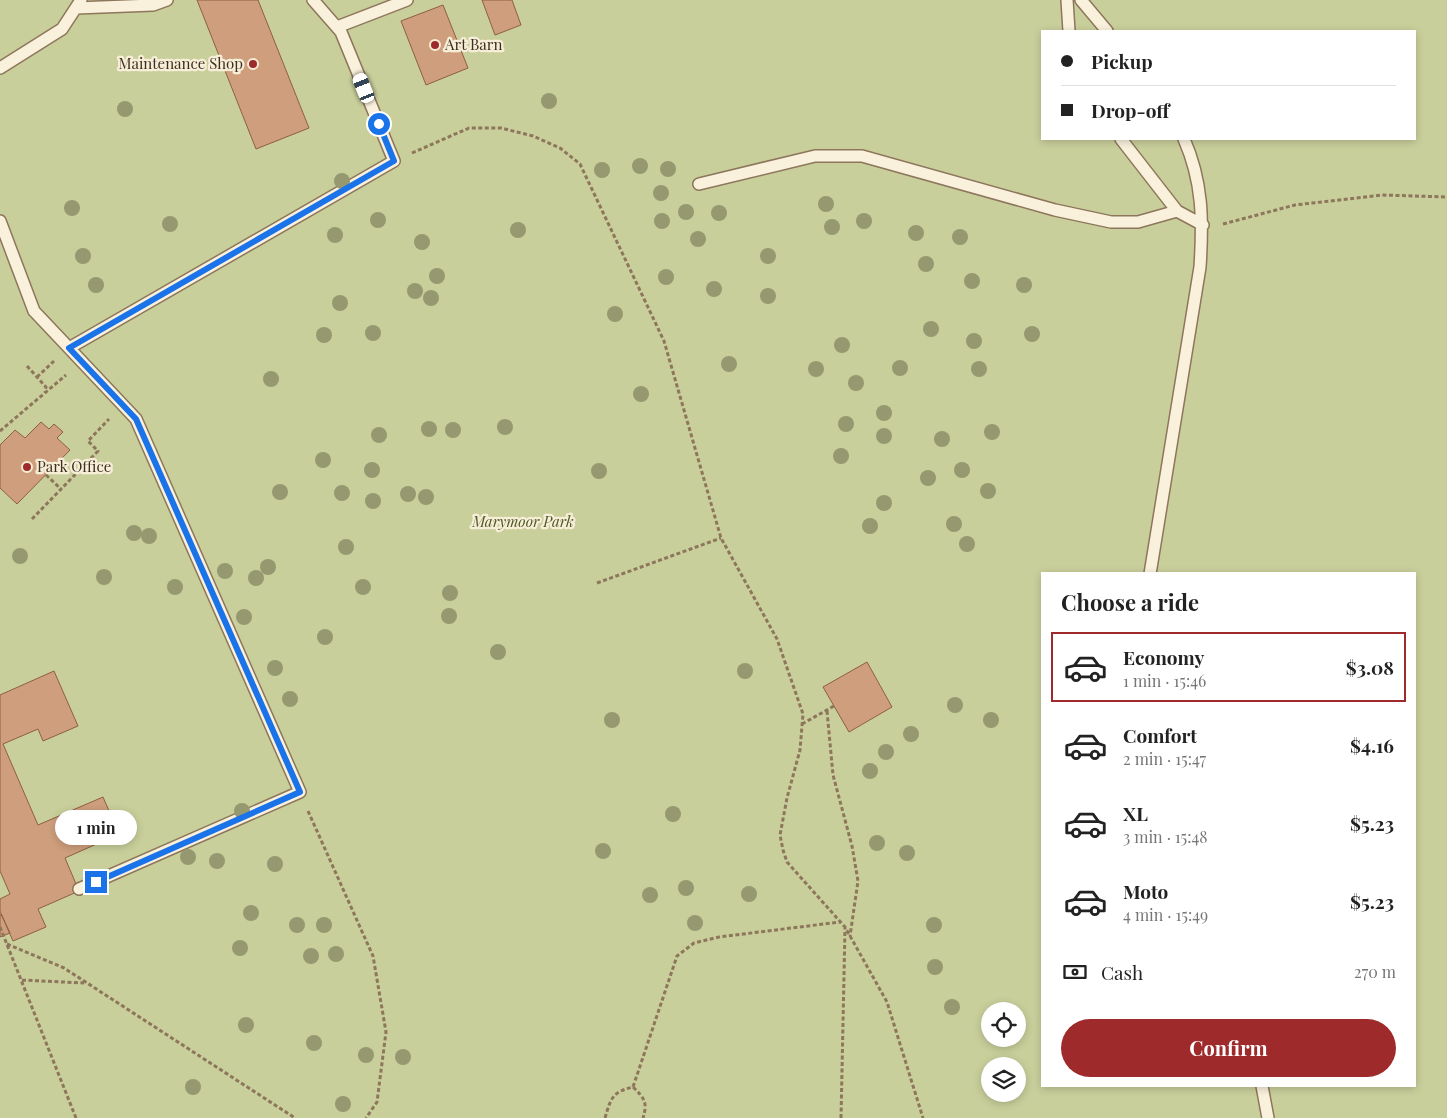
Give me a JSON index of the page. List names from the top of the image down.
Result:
{
  "parks": ["Marymoor Park"],
  "places": ["Art Barn", "Maintenance Shop", "Park Office"],
  "page": {
    "banner": ["Pickup", "Drop-off"],
    "heading": "Choose a ride",
    "list": [
      {
        "name": "Economy",
        "note": "1 min · 15:46",
        "value": "$3.08"
      },
      {
        "name": "Comfort",
        "note": "2 min · 15:47",
        "value": "$4.16"
      },
      {
        "name": "XL",
        "note": "3 min · 15:48",
        "value": "$5.23"
      },
      {
        "name": "Moto",
        "note": "4 min · 15:49",
        "value": "$5.23"
      }
    ],
    "bubble": "1 min",
    "pay": ["Cash", "270 m"],
    "buttons": "Confirm"
  }
}
